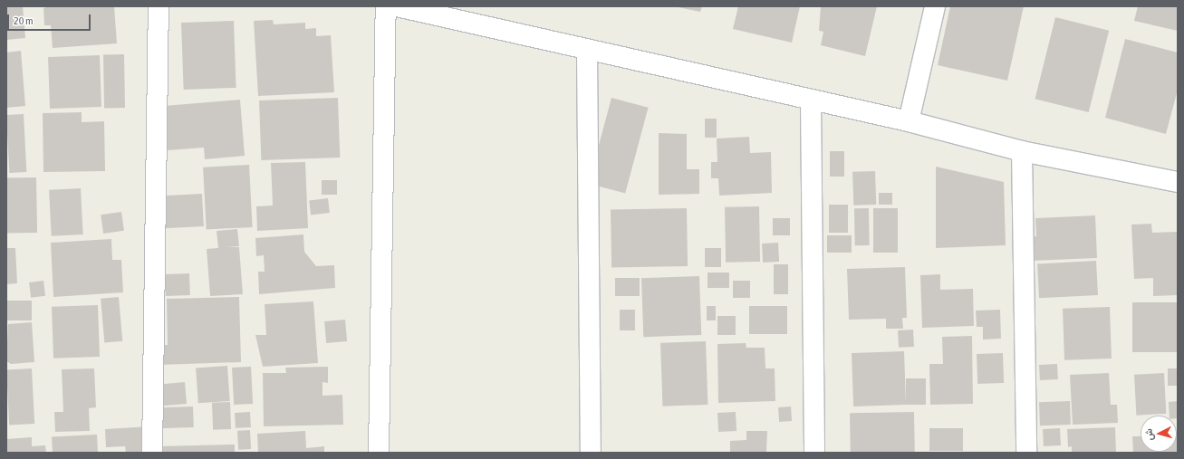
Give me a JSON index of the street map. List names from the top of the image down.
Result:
{
  "scale_bar": "20 m",
  "north": "left"
}
